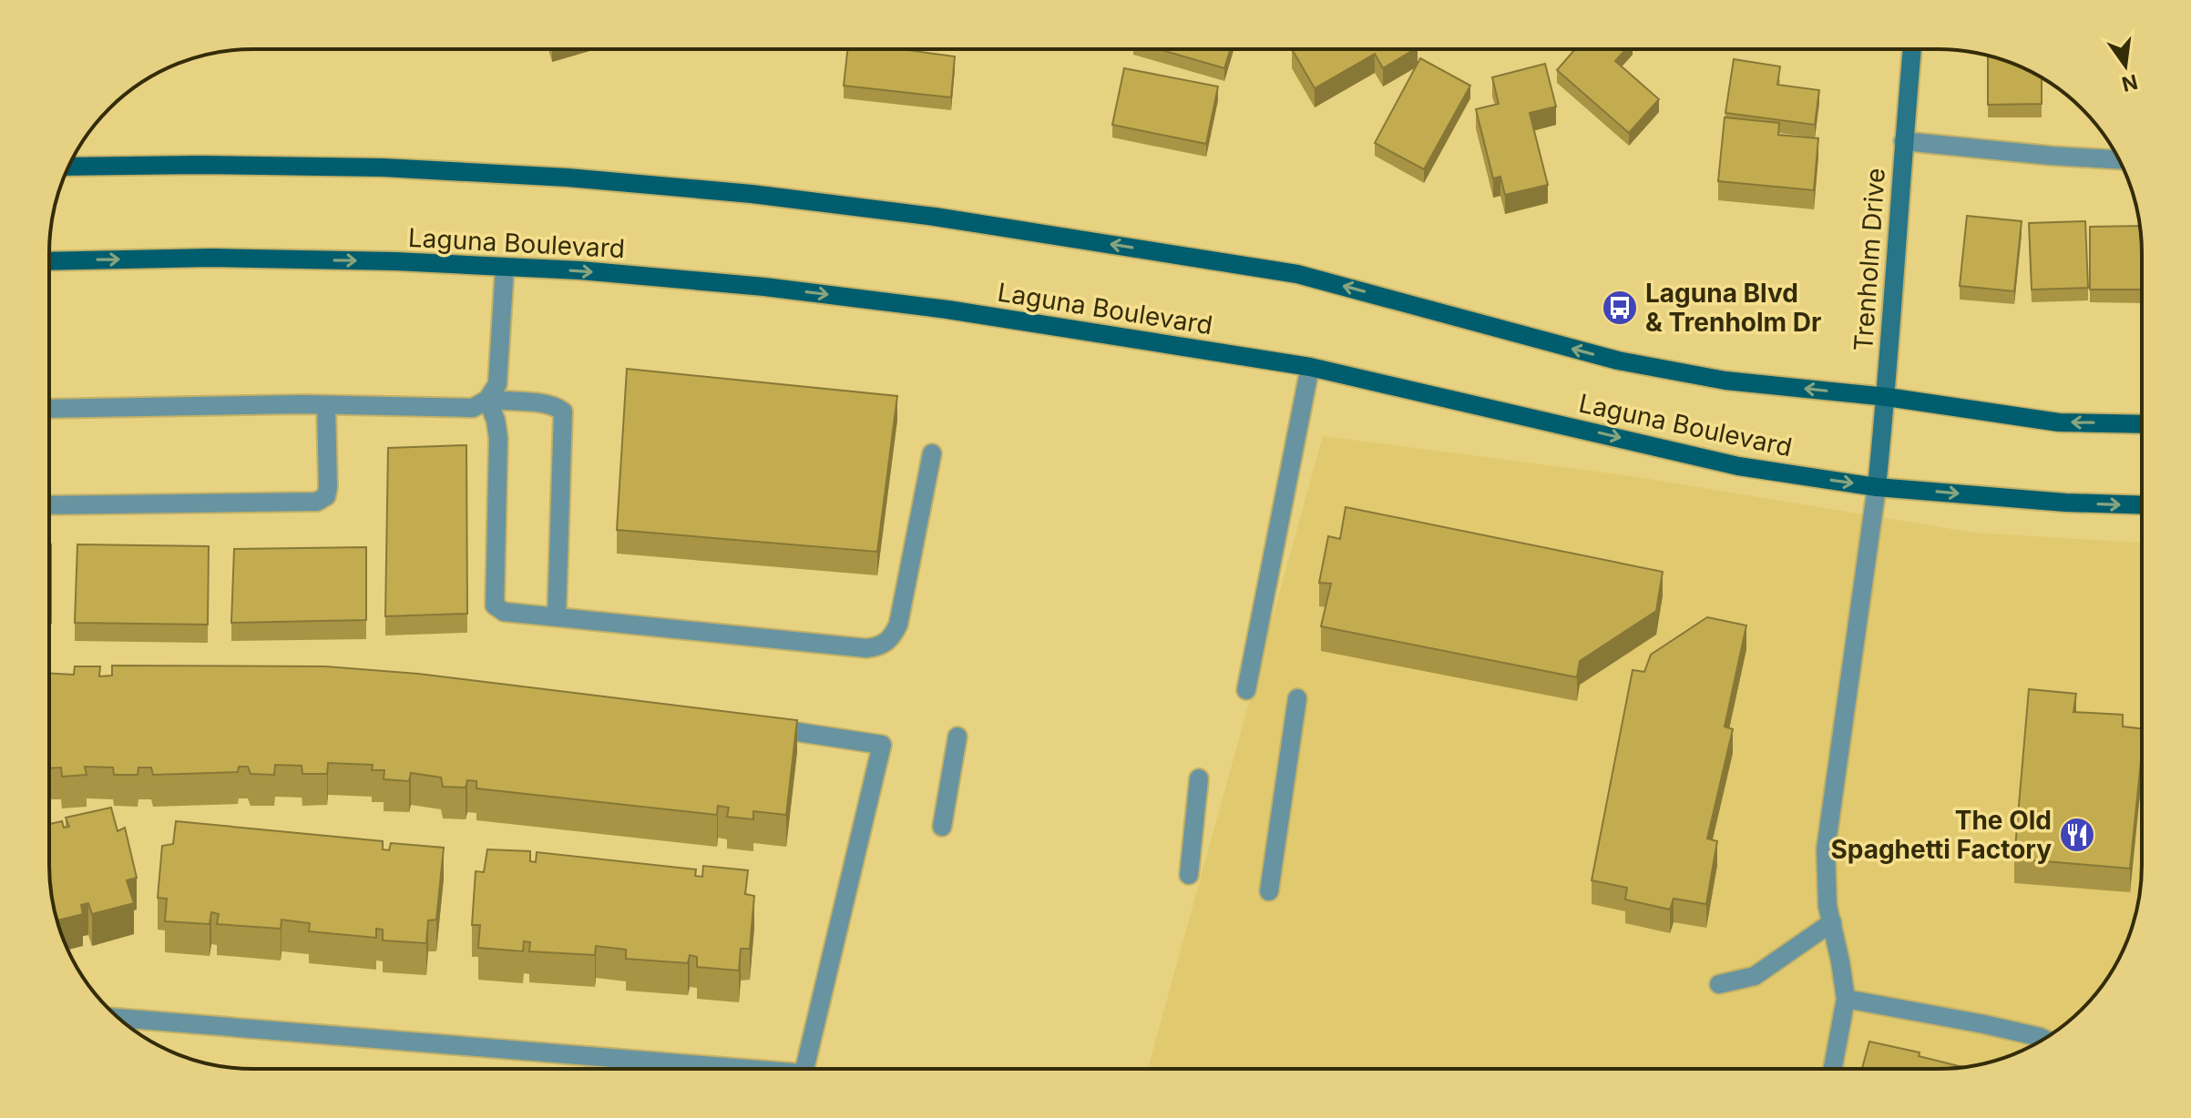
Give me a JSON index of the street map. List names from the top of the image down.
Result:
{
  "streets": {
    "main road": ["Laguna Boulevard"],
    "street": ["Trenholm Drive"]
  },
  "crossings": [
    ["Laguna Boulevard", "Trenholm Drive"]
  ],
  "places": {
    "bus stop": ["Laguna Blvd & Trenholm Dr"],
    "restaurant": ["The Old Spaghetti Factory"]
  },
  "north": "bottom"
}
